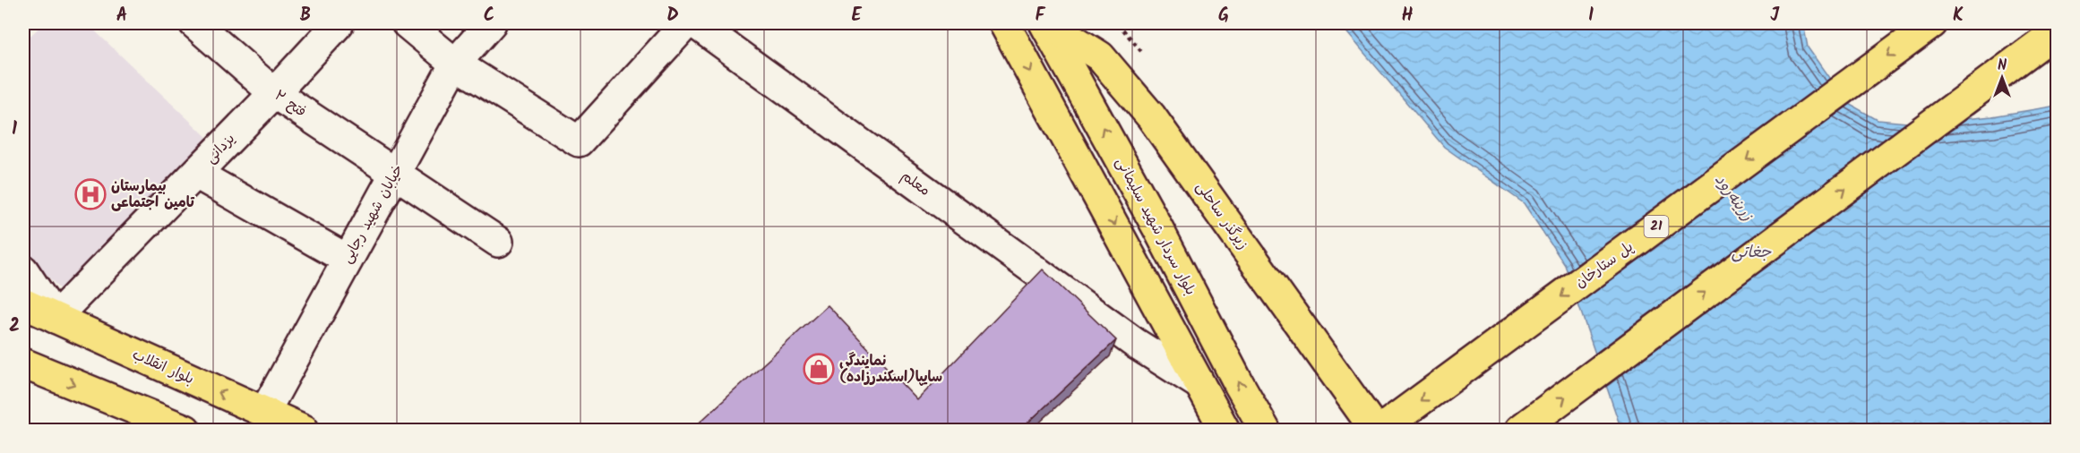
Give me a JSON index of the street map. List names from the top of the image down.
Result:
{
  "streets": {
    "main road": [
      "زیرگذر ساحلی",
      "بلوار سردار شهید سلیمانی",
      "21",
      "پل ستارخان",
      "بلوار انقلاب"
    ],
    "street": [
      "فتح ۲",
      "یزدانی",
      "معلم",
      "خیابان شهید رجایی"
    ]
  },
  "crossings": [
    ["فتح ۲", "یزدانی"],
    ["فتح ۲", "خیابان شهید رجایی"],
    ["یزدانی", "بلوار انقلاب"],
    ["خیابان شهید رجایی", "بلوار انقلاب"],
    ["زیرگذر ساحلی", "بلوار سردار شهید سلیمانی"]
  ],
  "water": ["زرینه‌رود", "جغاتی"],
  "places": {
    "hospital": ["بیمارستان تامین اجتماعی"],
    "shop": ["نمایندگی سایپا(اسکندرزاده)"]
  },
  "north": "top",
  "grid": {
    "columns": [
      "A",
      "B",
      "C",
      "D",
      "E",
      "F",
      "G",
      "H",
      "I",
      "J",
      "K"
    ],
    "rows": ["1", "2"]
  }
}
